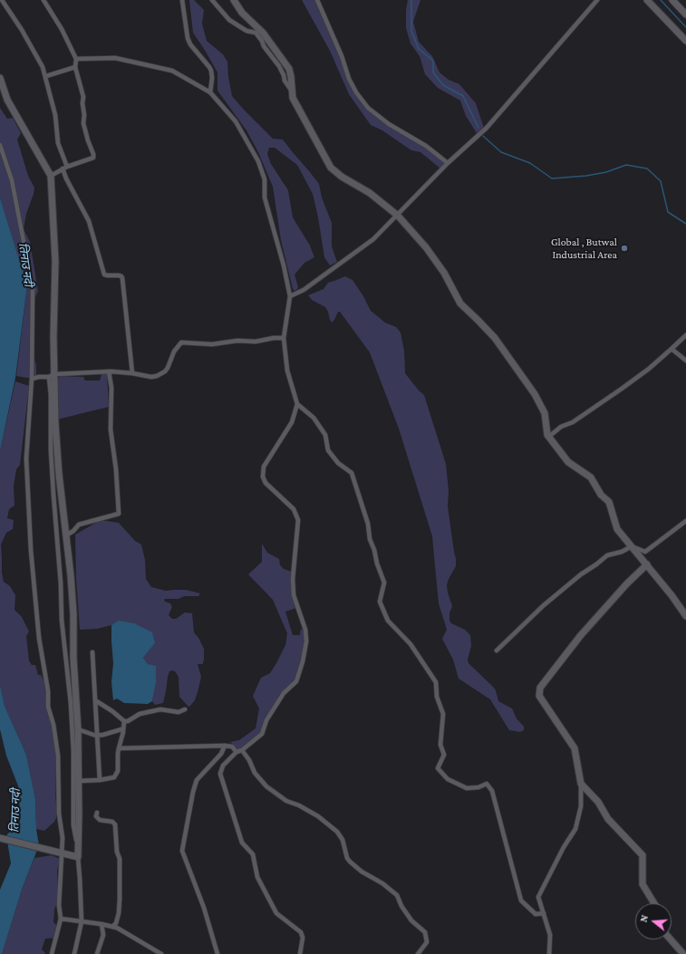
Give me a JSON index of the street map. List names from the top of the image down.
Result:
{
  "water": ["तिनाउ नदी"],
  "places": ["Global , Butwal Industrial Area"],
  "north": "left"
}
